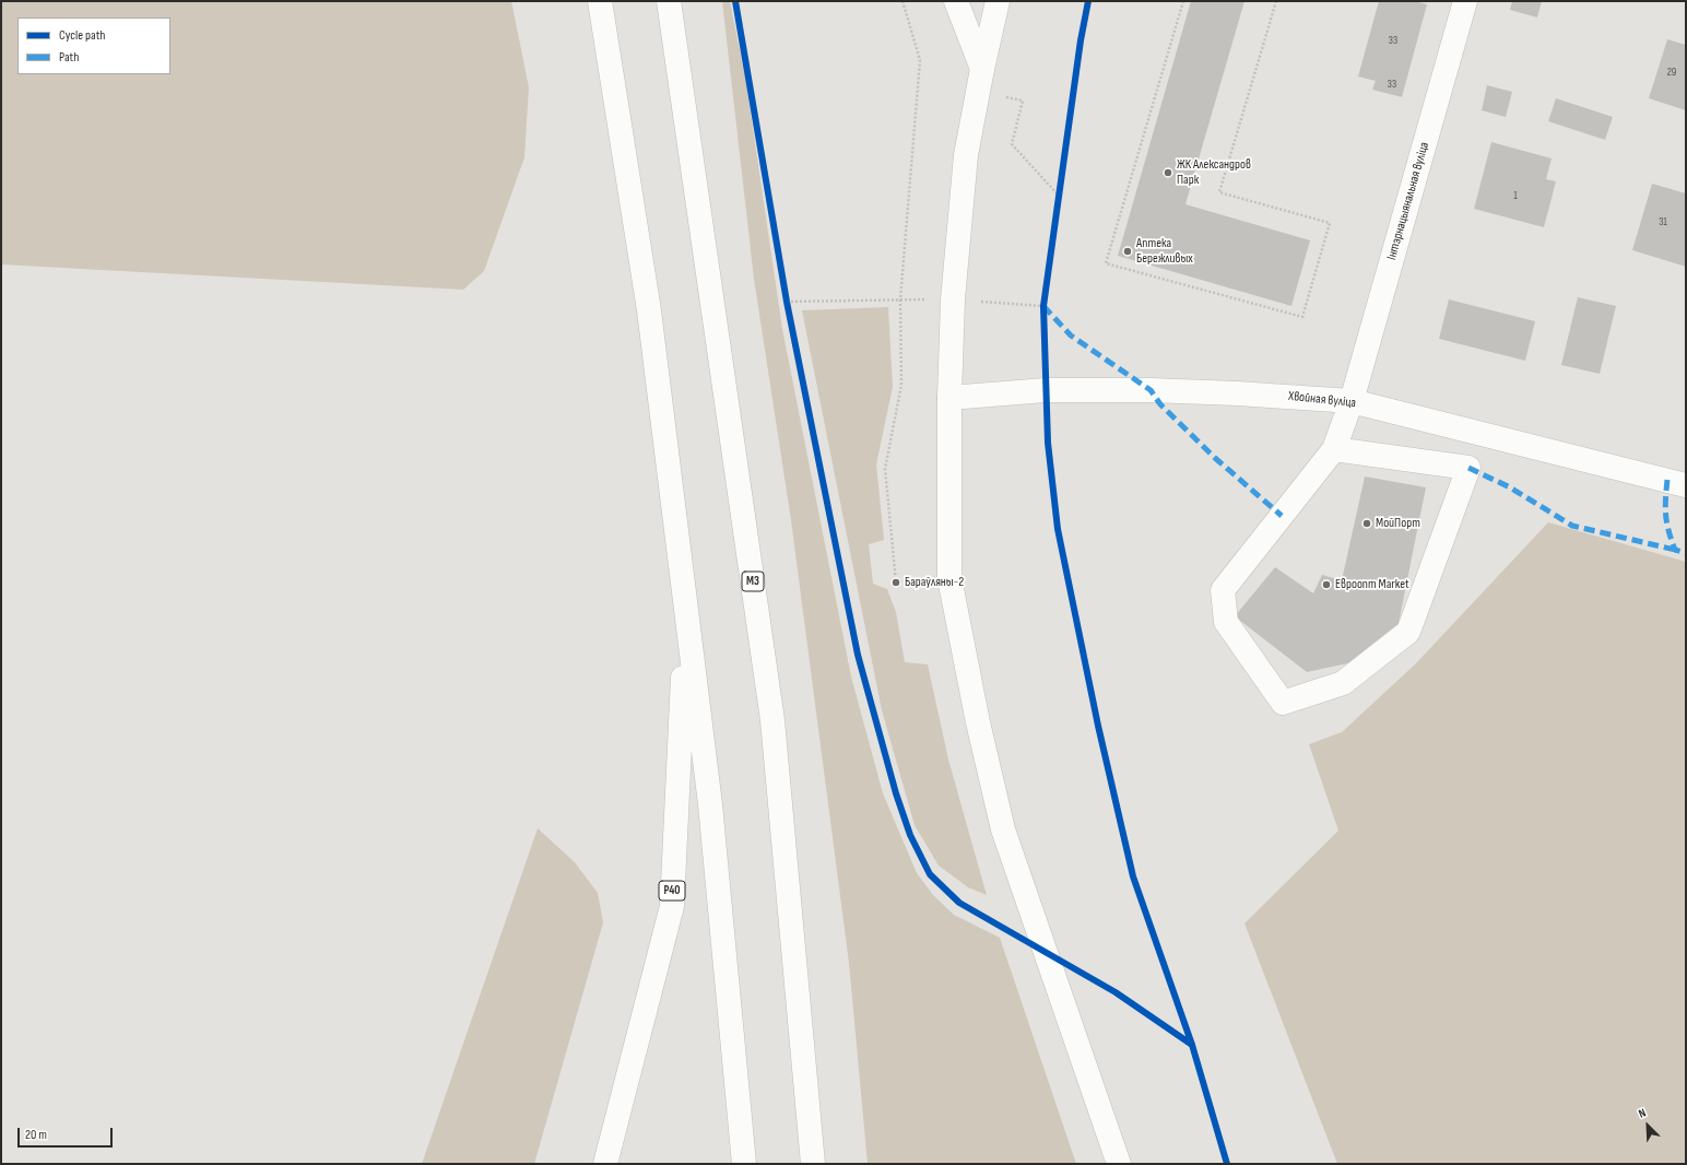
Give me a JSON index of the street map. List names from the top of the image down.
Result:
{
  "streets": {
    "main road": [
      "Інтэрнацыянальная вуліца",
      "Хвойная вуліца",
      "М3",
      "Р40"
    ]
  },
  "crossings": [
    ["Інтэрнацыянальная вуліца", "Хвойная вуліца"]
  ],
  "places": [
    "ЖК Александров Парк",
    "Аптека Бережливых",
    "МойПорт",
    "Бараўляны-2",
    "Евроопт Market"
  ],
  "house_numbers": [
    "33",
    "29",
    "33",
    "1",
    "31"
  ],
  "legend": ["Cycle path", "Path"],
  "scale_bar": "20 m",
  "north": "top left"
}
